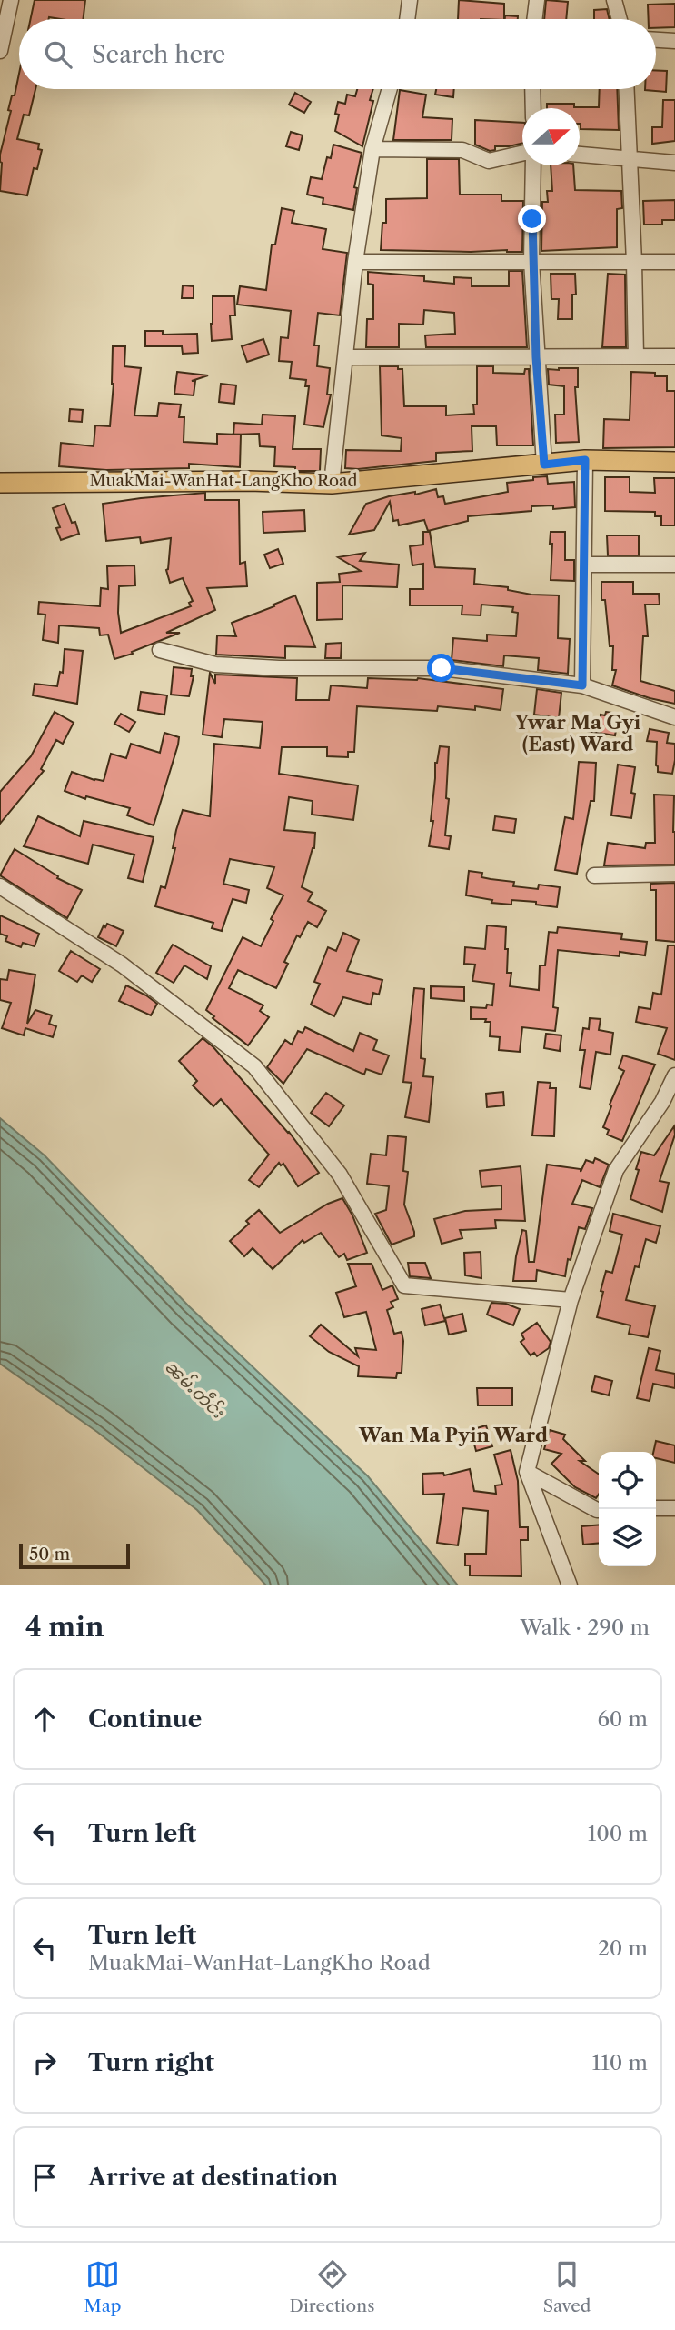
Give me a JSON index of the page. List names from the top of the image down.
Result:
{
  "streets": {
    "main road": ["MuakMai-WanHat-LangKho Road"]
  },
  "districts": ["Ywar Ma Gyi (East) Ward", "Wan Ma Pyin Ward"],
  "water": ["ၼမ်ႉတဵင်း"],
  "scale_bar": "50 m",
  "north": "right",
  "page": {
    "search": "Search here",
    "scale": "50 m",
    "heading": ["4 min", "Walk · 290 m"],
    "list": [
      ["Continue", "60 m"],
      ["Turn left", "100 m"],
      ["Turn left", "MuakMai-WanHat-LangKho Road", "20 m"],
      ["Turn right", "110 m"],
      "Arrive at destination"
    ],
    "nav": ["Map", "Directions", "Saved"]
  }
}
